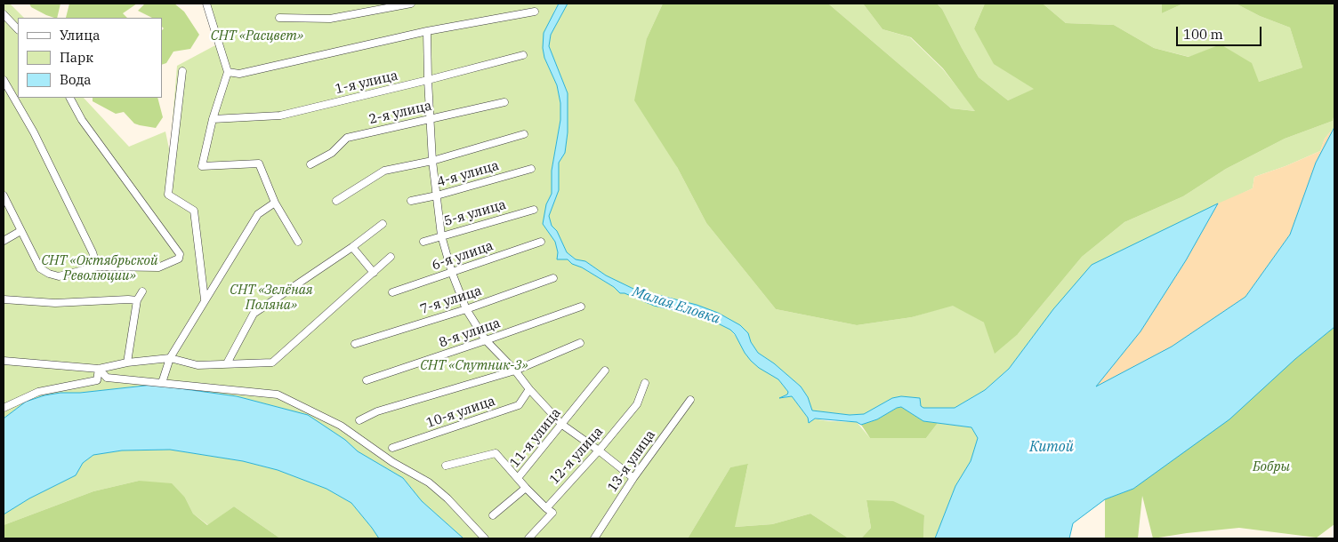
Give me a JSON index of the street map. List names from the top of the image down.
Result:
{
  "streets": {
    "street": [
      "1-я улица",
      "2-я улица",
      "4-я улица",
      "5-я улица",
      "6-я улица",
      "7-я улица",
      "8-я улица",
      "10-я улица",
      "11-я улица",
      "12-я улица",
      "13-я улица"
    ]
  },
  "water": ["Малая Еловка", "Китой"],
  "parks": [
    "СНТ «Расцвет»",
    "СНТ «Октябрьской Революции»",
    "СНТ «Зелёная Поляна»",
    "СНТ «Спутник-3»",
    "Бобры"
  ],
  "legend": ["Улица", "Парк", "Вода"],
  "scale_bar": "100 m"
}
